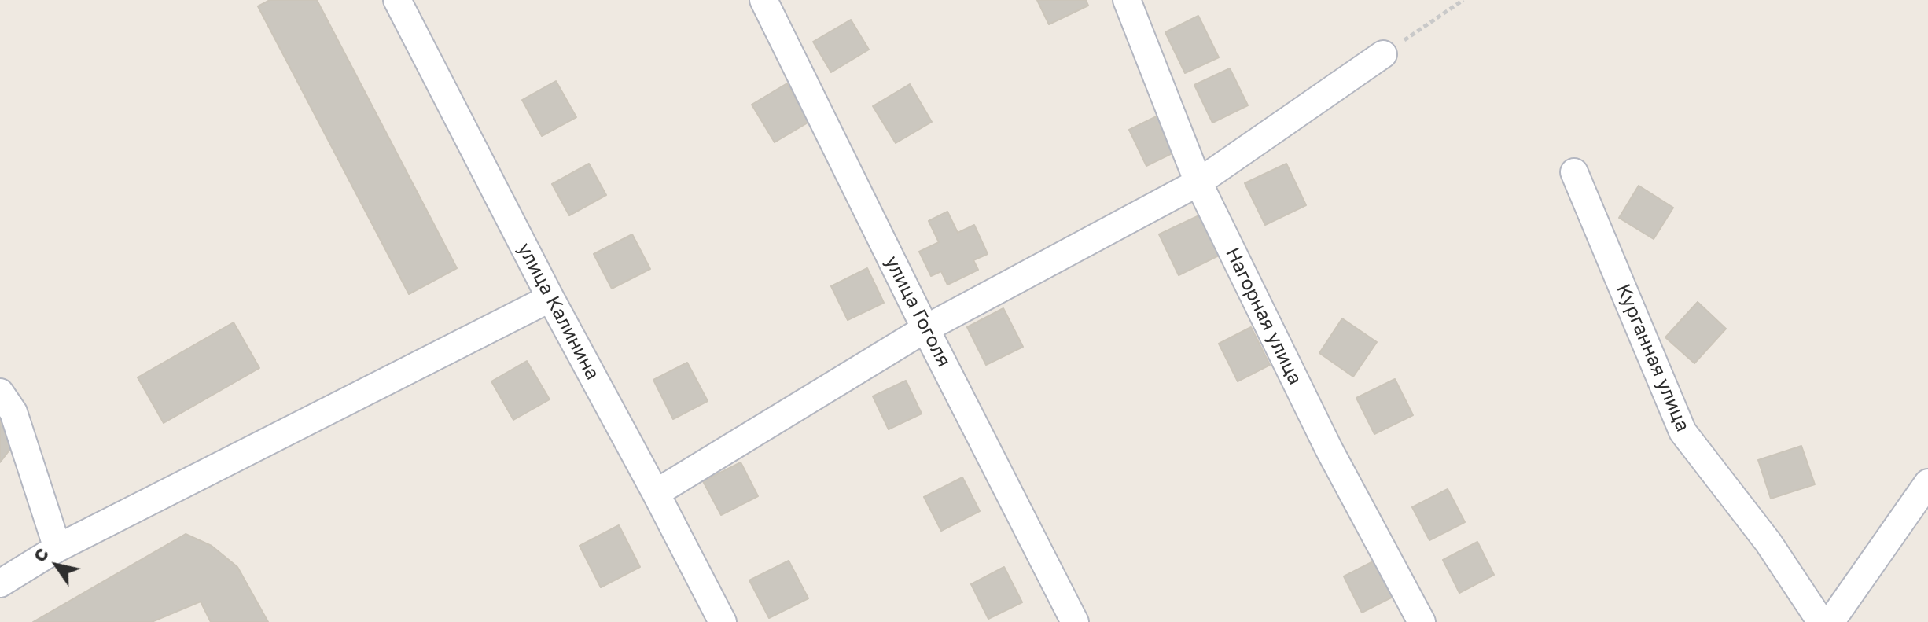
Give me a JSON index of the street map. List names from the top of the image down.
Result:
{
  "streets": {
    "street": [
      "улица Калинина",
      "улица Гоголя",
      "Нагорная улица",
      "Курганная улица"
    ]
  },
  "north": "top left"
}
